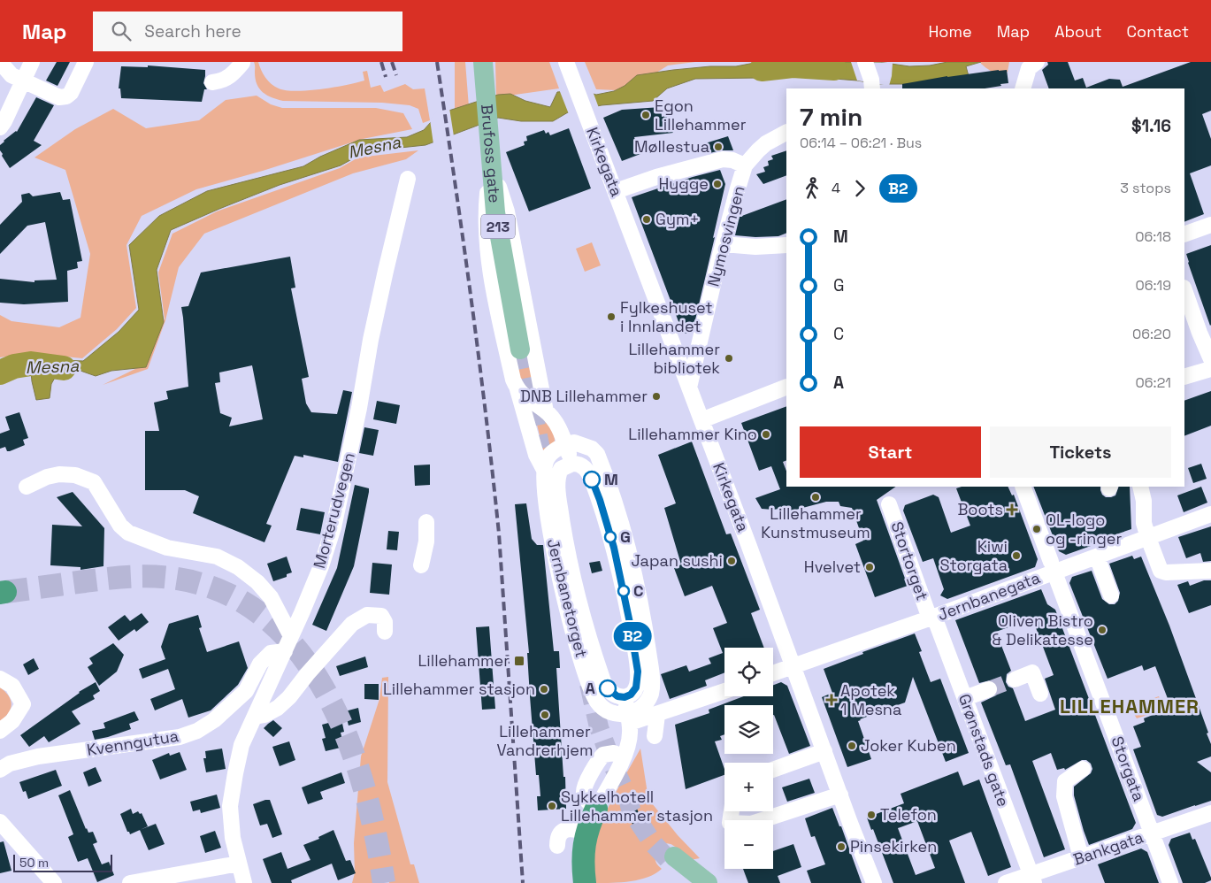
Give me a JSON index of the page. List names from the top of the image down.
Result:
{
  "streets": {
    "main road": ["Brufoss gate", "213"],
    "street": [
      "Kirkegata",
      "Nymosvingen",
      "Morterudvegen",
      "Stortorget",
      "Jernbanegata",
      "Jernbanetorget",
      "Kvenngutua",
      "Grønstads gate",
      "Storgata",
      "Bankgata"
    ]
  },
  "crossings": [
    ["Kirkegata", "Nymosvingen"],
    ["Kirkegata", "Jernbanegata"],
    ["Morterudvegen", "Kvenngutua"],
    ["Stortorget", "Jernbanegata"],
    ["Stortorget", "Grønstads gate"],
    ["Jernbanegata", "Grønstads gate"],
    ["Jernbanegata", "Storgata"],
    ["Grønstads gate", "Bankgata"],
    ["Storgata", "Bankgata"]
  ],
  "districts": ["LILLEHAMMER"],
  "water": ["Mesna"],
  "places": {
    "other": [
      "Egon Lillehammer",
      "Møllestua",
      "Hygge",
      "Gym+",
      "Fylkeshuset i Innlandet",
      "Lillehammer bibliotek",
      "DNB Lillehammer",
      "Lillehammer Kino",
      "M",
      "Lillehammer Kunstmuseum",
      "OL-logo og -ringer",
      "G",
      "Kiwi Storgata",
      "Japan sushi",
      "Hvelvet",
      "C",
      "Oliven Bistro & Delikatesse",
      "A",
      "Lillehammer stasjon",
      "Lillehammer Vandrerhjem",
      "Joker Kuben",
      "Sykkelhotell Lillehammer stasjon",
      "Telefon",
      "Pinsekirken"
    ],
    "health": ["Boots", "Apotek 1 Mesna"],
    "transit": ["Lillehammer"]
  },
  "lines": ["bus line B2"],
  "scale_bar": "50 m",
  "page": {
    "header": "Map",
    "search": "Search here",
    "nav": [
      "Home",
      "Map",
      "About",
      "Contact"
    ],
    "on_map": "B2",
    "heading": ["7 min", "06:14 – 06:21 · Bus", "$1.16"],
    "legs": ["4", "B2", "3 stops"],
    "list": [
      {
        "name": "M",
        "value": "06:18"
      },
      {
        "name": "G",
        "value": "06:19"
      },
      {
        "name": "C",
        "value": "06:20"
      },
      {
        "name": "A",
        "value": "06:21"
      }
    ],
    "buttons": ["Start", "Tickets"],
    "map_buttons": ["+", "−"],
    "scale": "50 m"
  }
}
